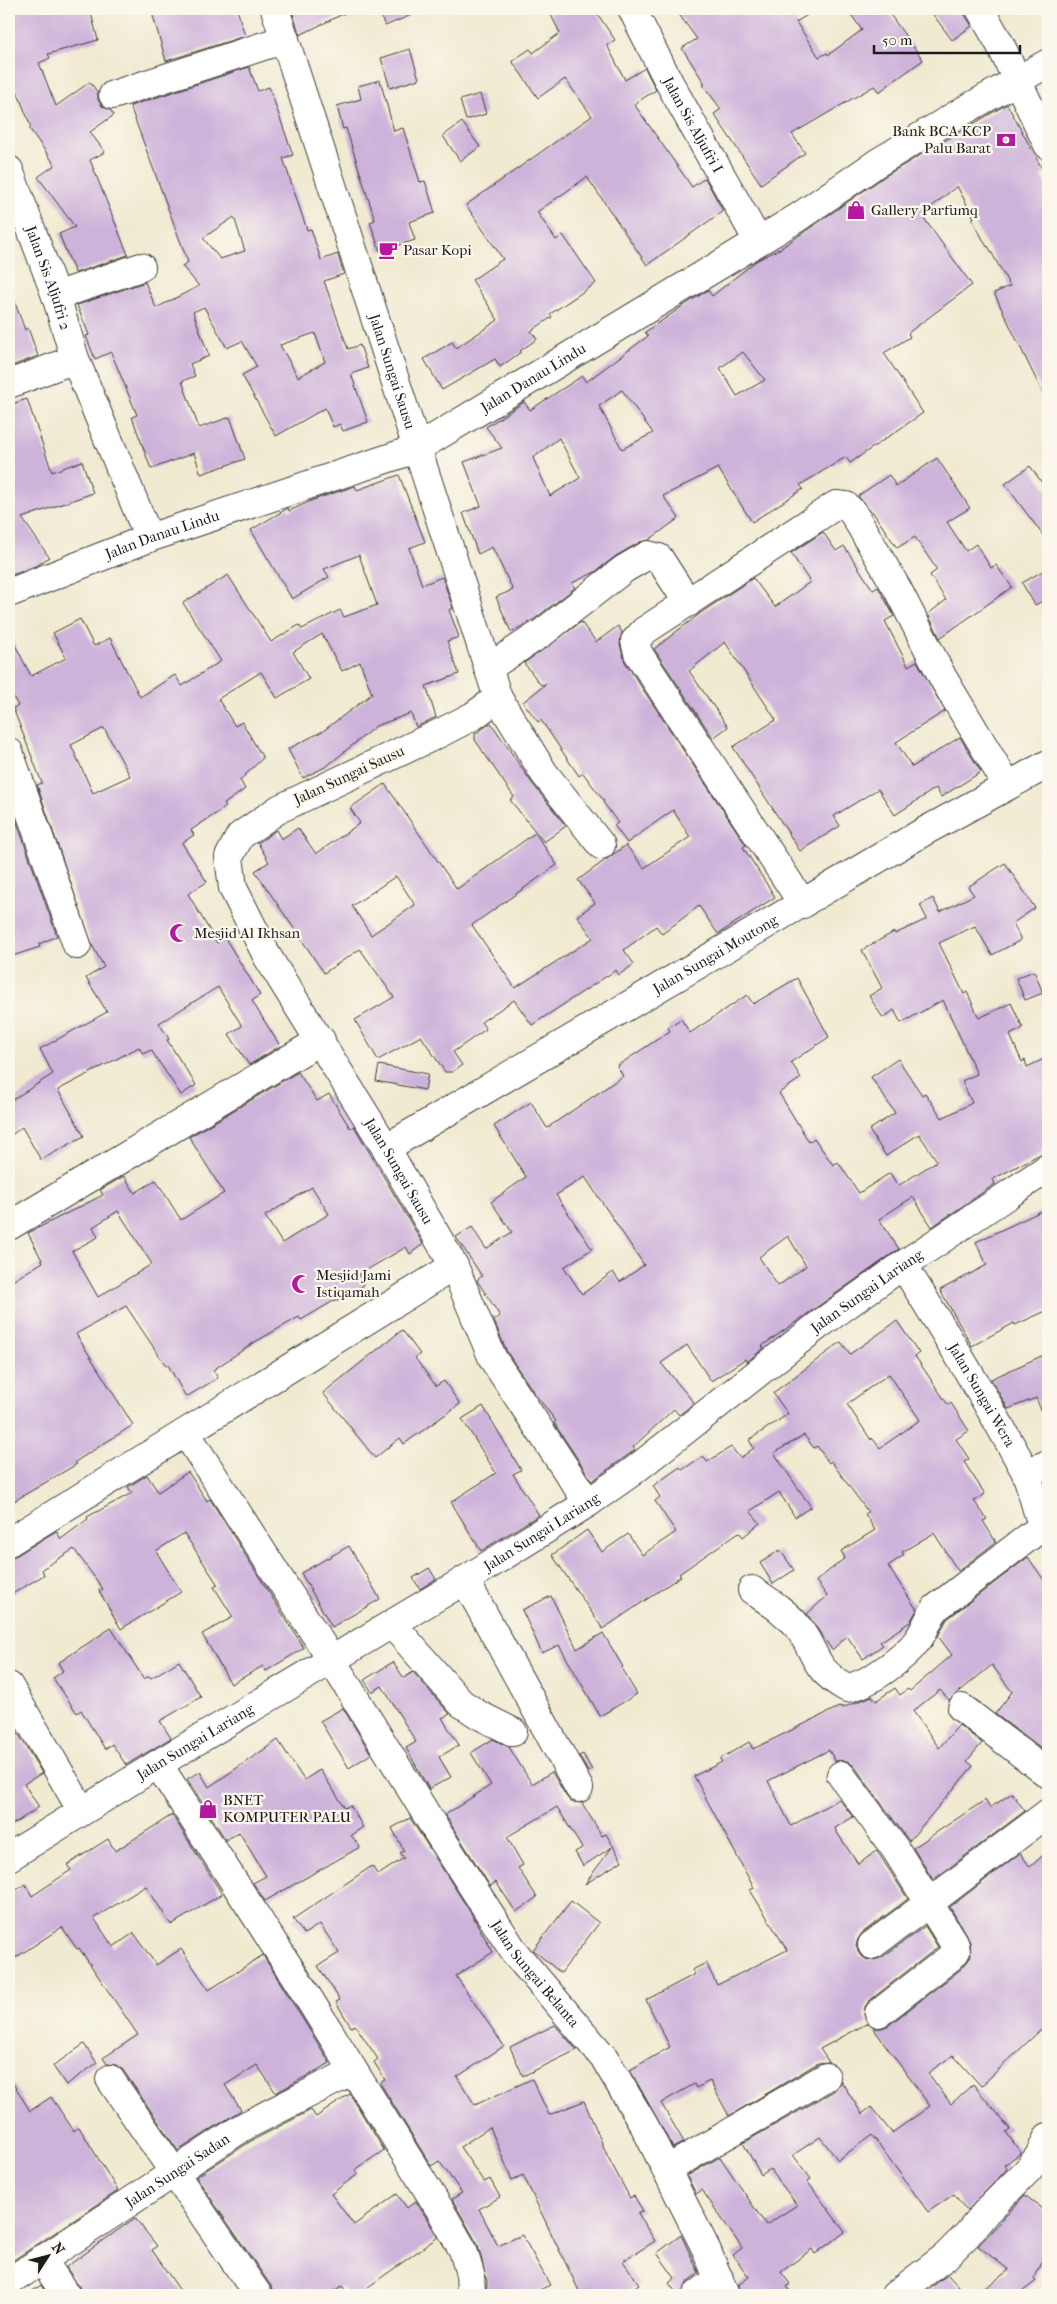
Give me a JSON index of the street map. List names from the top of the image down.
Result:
{
  "streets": {
    "street": [
      "Jalan Sis Aljufri I",
      "Jalan Sis Aljufri 2",
      "Jalan Sungai Sausu",
      "Jalan Danau Lindu",
      "Jalan Sungai Moutong",
      "Jalan Sungai Lariang",
      "Jalan Sungai Wera",
      "Jalan Sungai Belanta",
      "Jalan Sungai Sadan"
    ]
  },
  "crossings": [
    ["Jalan Sis Aljufri I", "Jalan Danau Lindu"],
    ["Jalan Sis Aljufri 2", "Jalan Danau Lindu"],
    ["Jalan Sungai Sausu", "Jalan Danau Lindu"],
    ["Jalan Sungai Sausu", "Jalan Sungai Moutong"],
    ["Jalan Sungai Sausu", "Jalan Sungai Lariang"],
    ["Jalan Sungai Lariang", "Jalan Sungai Wera"],
    ["Jalan Sungai Lariang", "Jalan Sungai Belanta"]
  ],
  "places": {
    "bank": ["Bank BCA KCP Palu Barat"],
    "shop": ["Gallery Parfumq", "BNET KOMPUTER PALU"],
    "cafe": ["Pasar Kopi"],
    "mosque": ["Mesjid Al Ikhsan", "Mesjid Jami Istiqamah"]
  },
  "scale_bar": "50 m",
  "north": "top right"
}
